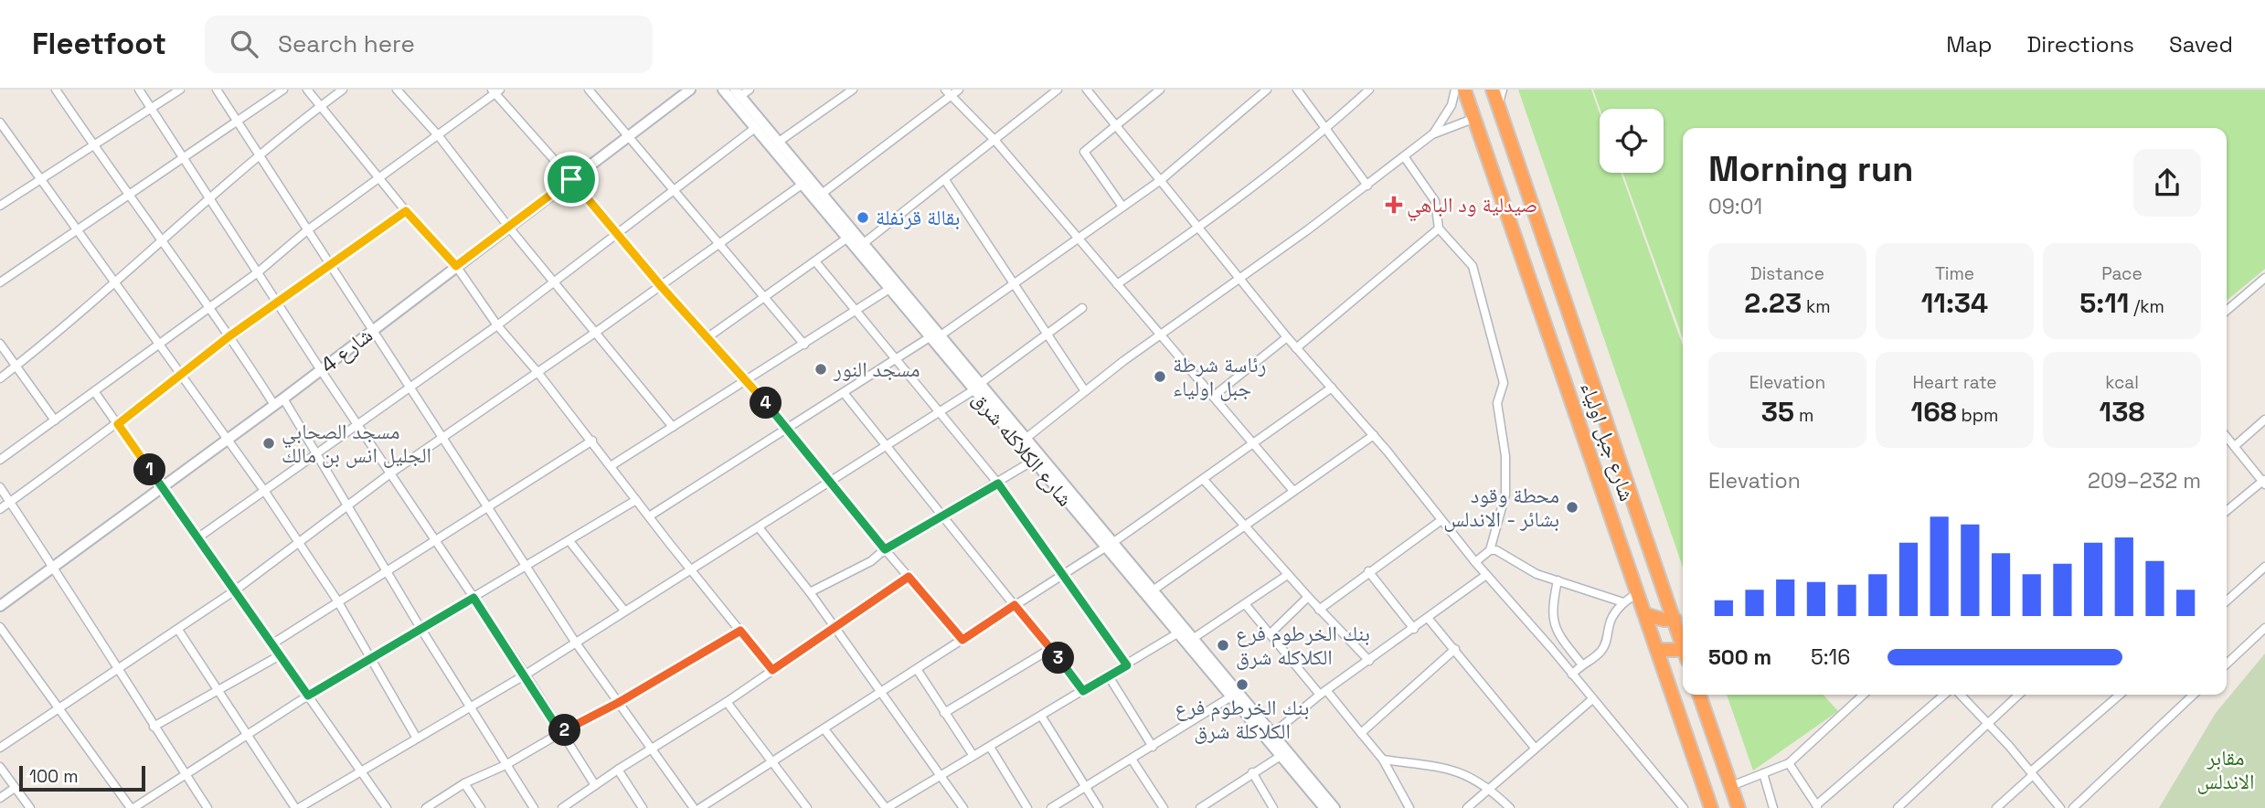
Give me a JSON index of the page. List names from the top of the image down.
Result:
{
  "streets": {
    "highway": ["شارع جبل اولياء"],
    "street": ["شارع 4", "شارع الكلاكله شرق"]
  },
  "parks": ["مقابر الاندلس"],
  "places": {
    "health": ["صيدلية ود الباهي"],
    "other": [
      "بقالة قرنفلة",
      "مسجد النور",
      "رئاسة شرطة جبل اولياء",
      "مسجد الصحابي الجليل انس بن مالك",
      "محطة وقود بشائر - الاندلس",
      "بنك الخرطوم فرع الكلاكله شرق",
      "بنك الخرطوم فرع الكلاكلة شرق"
    ]
  },
  "scale_bar": "100 m",
  "page": {
    "header": "Fleetfoot",
    "search": "Search here",
    "nav": ["Map", "Directions", "Saved"],
    "heading": ["Morning run", "09:01"],
    "stats": [
      ["Distance", "2.23 km"],
      ["Time", "11:34"],
      ["Pace", "5:11 /km"],
      ["Elevation", "35 m"],
      ["Heart rate", "168 bpm"],
      ["kcal", "138"]
    ],
    "pins": [
      "4",
      "1",
      "3",
      "2"
    ],
    "chart": ["Elevation", "209–232 m"],
    "list": [
      {
        "name": "500 m",
        "note": "5:16"
      }
    ],
    "scale": "100 m"
  }
}
